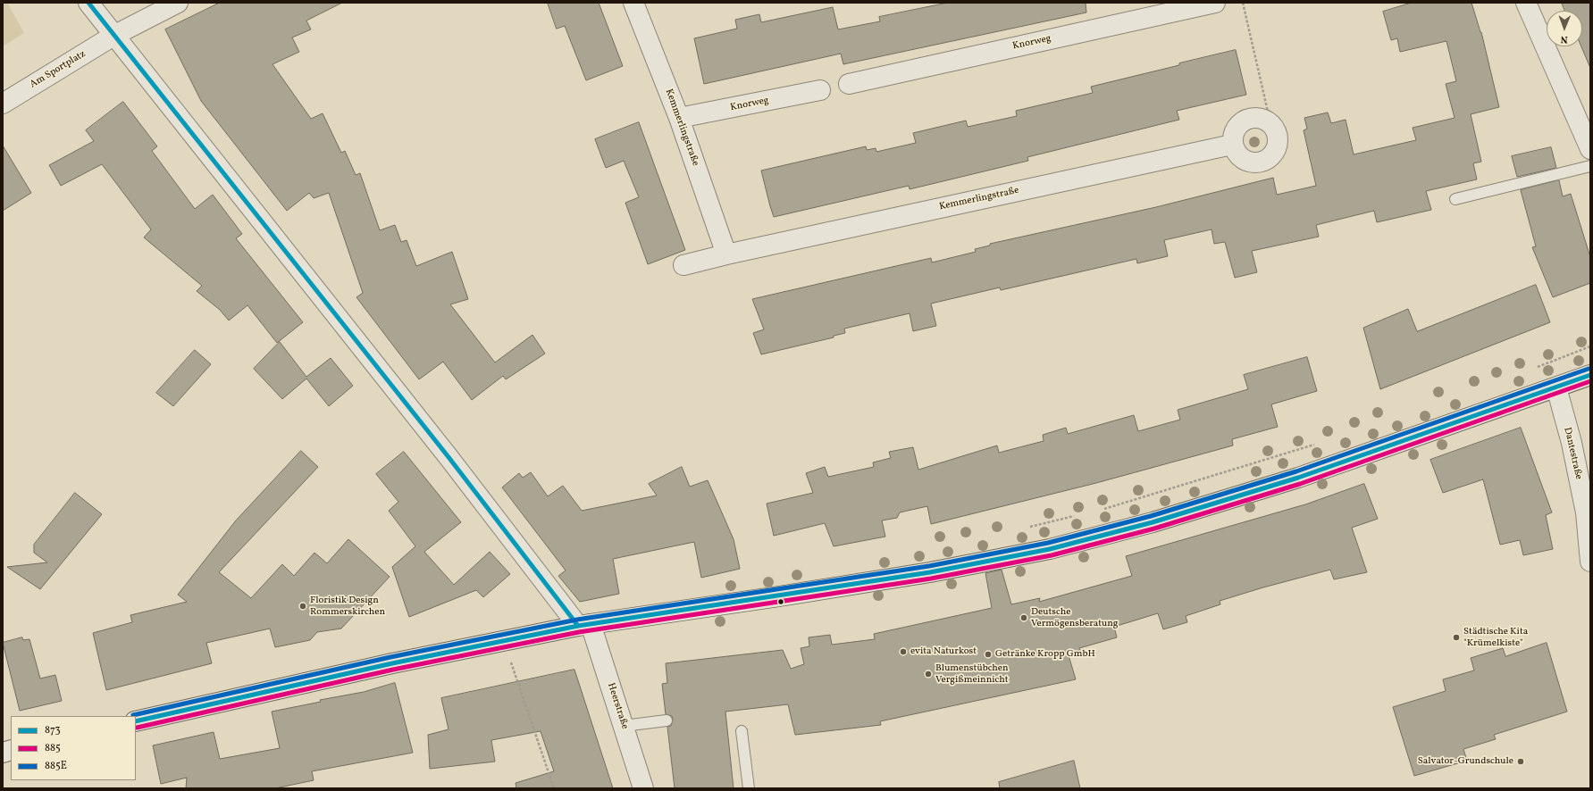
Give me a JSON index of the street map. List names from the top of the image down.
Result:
{
  "streets": {
    "street": [
      "Knorweg",
      "Am Sportplatz",
      "Kemmerlingstraße",
      "Dantestraße",
      "Heerstraße"
    ]
  },
  "crossings": [
    ["Knorweg", "Kemmerlingstraße"],
    ["Am Sportplatz", "Heerstraße"]
  ],
  "places": [
    "Floristik Design Rommerskirchen",
    "Deutsche Vermögensberatung",
    "Städtische Kita \"Krümelkiste\"",
    "evita Naturkost",
    "Getränke Kropp GmbH",
    "Blumenstübchen Vergißmeinnicht",
    "Salvator-Grundschule"
  ],
  "lines": ["transit line 873", "transit line 885E", "transit line 885"],
  "legend": ["873", "885", "885E"],
  "north": "bottom"
}
